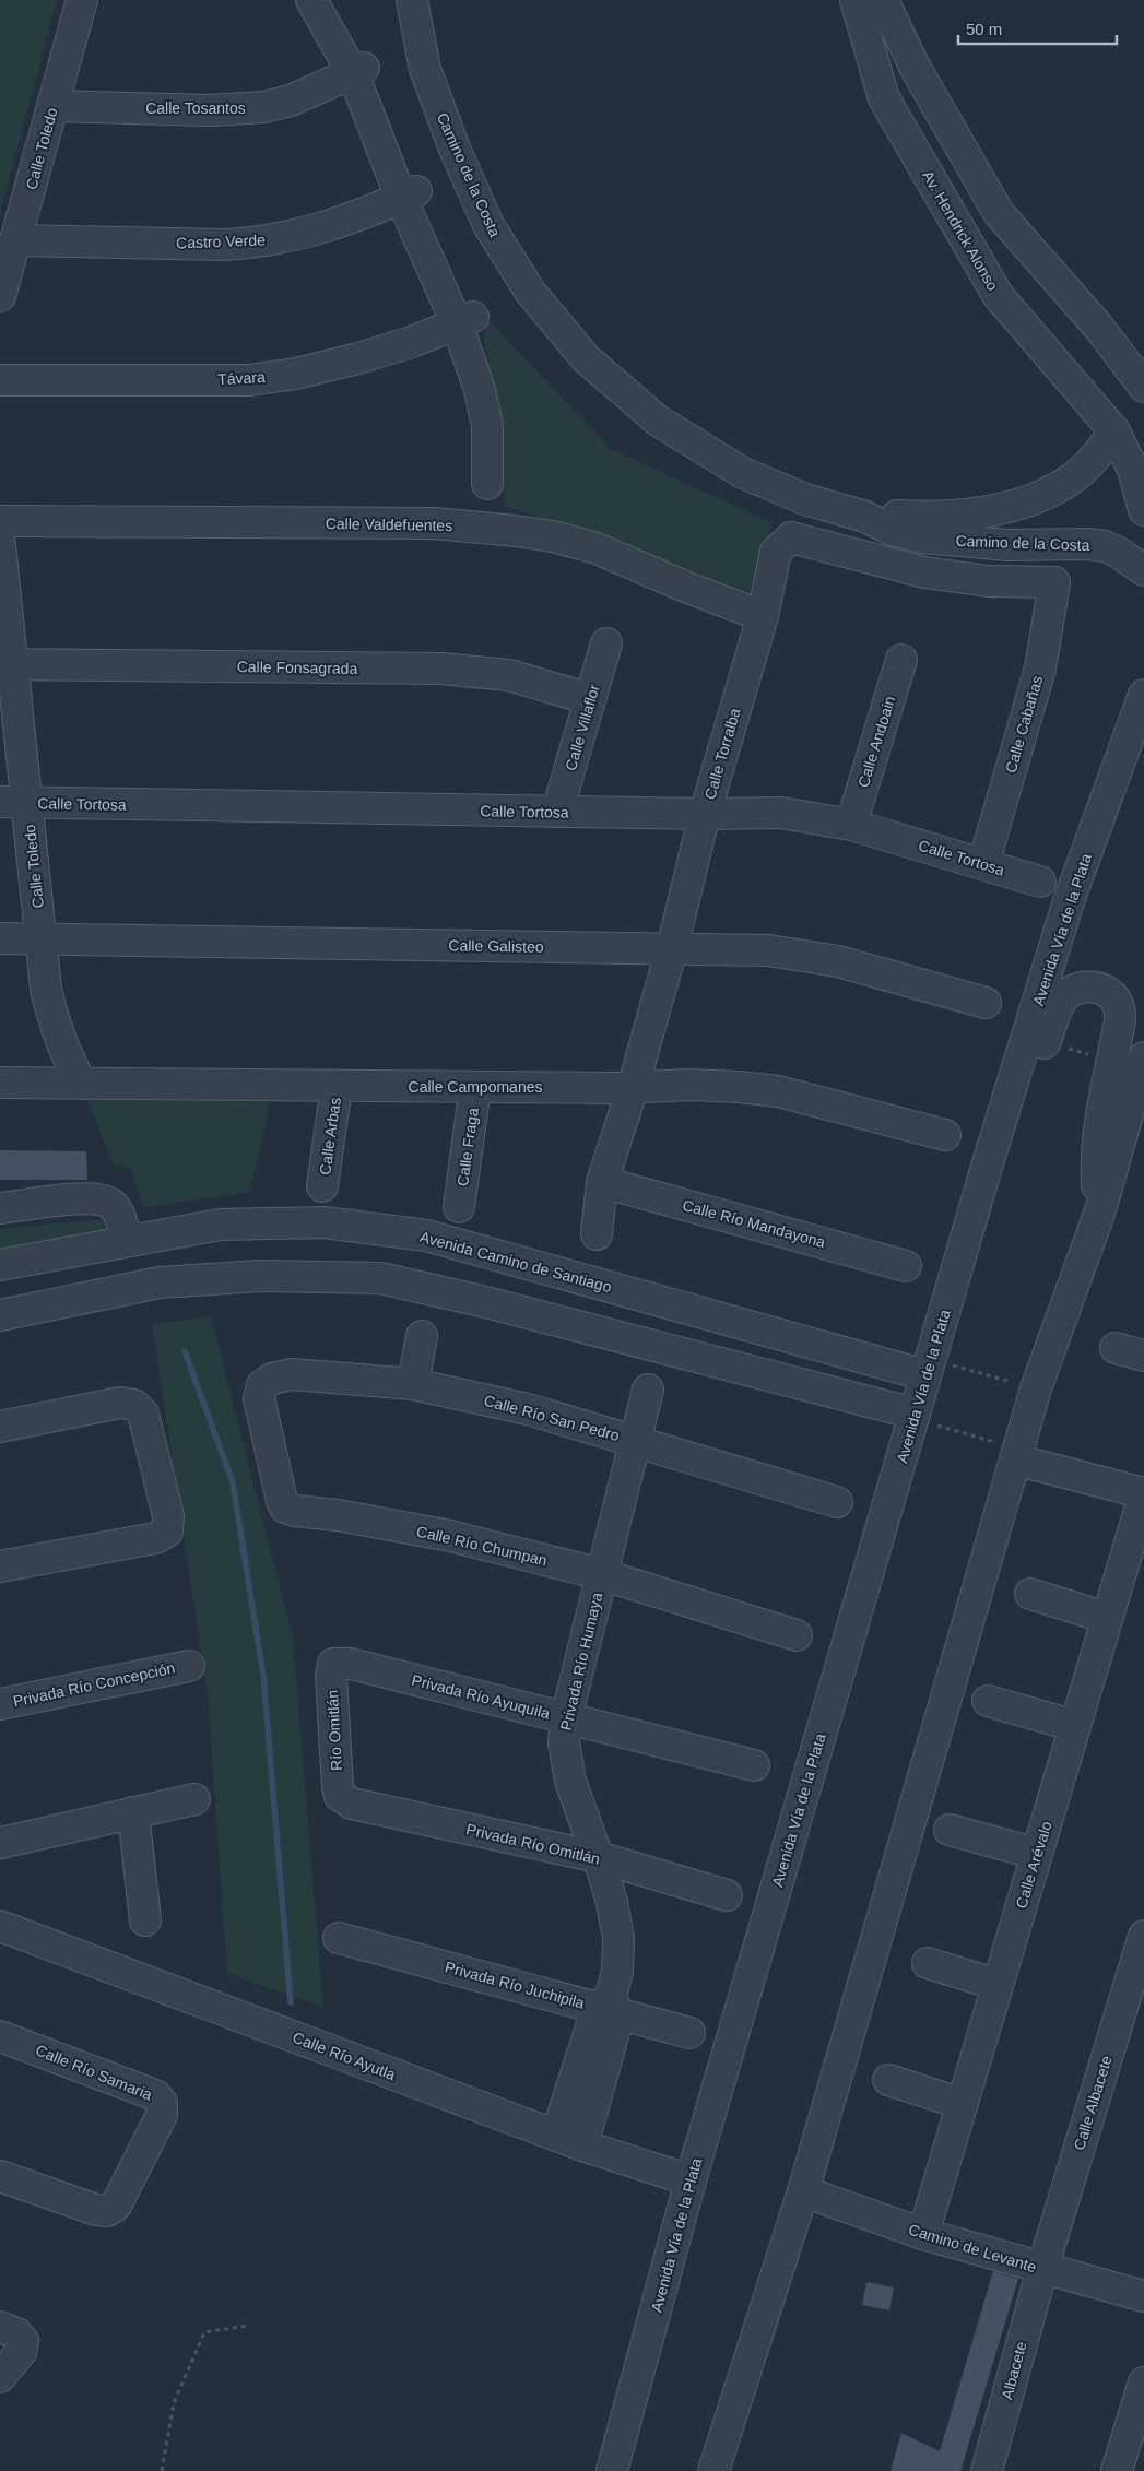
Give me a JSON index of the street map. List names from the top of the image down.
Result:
{
  "streets": {
    "street": [
      "Calle Tosantos",
      "Calle Toledo",
      "Camino de la Costa",
      "Av. Hendrick Alonso",
      "Castro Verde",
      "Távara",
      "Calle Valdefuentes",
      "Calle Fonsagrada",
      "Calle Cabañas",
      "Calle Villaflor",
      "Calle Andoain",
      "Calle Torralba",
      "Calle Tortosa",
      "Avenida Vía de la Plata",
      "Calle Galisteo",
      "Calle Campomanes",
      "Calle Arbas",
      "Calle Fraga",
      "Calle Río Mandayona",
      "Avenida Camino de Santiago",
      "Calle Río San Pedro",
      "Calle Río Chumpan",
      "Privada Río Humaya",
      "Privada Río Concepción",
      "Privada Río Ayuquila",
      "Río Omitlán",
      "Privada Río Omitlán",
      "Calle Arévalo",
      "Privada Río Juchipila",
      "Calle Río Ayutla",
      "Calle Río Samaria",
      "Calle Albacete",
      "Camino de Levante",
      "Albacete"
    ]
  },
  "crossings": [
    ["Calle Tosantos", "Calle Toledo"],
    ["Calle Toledo", "Castro Verde"],
    ["Calle Toledo", "Calle Fonsagrada"],
    ["Calle Toledo", "Calle Tortosa"],
    ["Calle Toledo", "Calle Galisteo"],
    ["Calle Toledo", "Calle Campomanes"],
    ["Camino de la Costa", "Av. Hendrick Alonso"],
    ["Calle Valdefuentes", "Calle Torralba"],
    ["Calle Fonsagrada", "Calle Villaflor"],
    ["Calle Cabañas", "Calle Torralba"],
    ["Calle Cabañas", "Calle Tortosa"],
    ["Calle Villaflor", "Calle Tortosa"],
    ["Calle Andoain", "Calle Tortosa"],
    ["Calle Torralba", "Calle Tortosa"],
    ["Calle Torralba", "Calle Galisteo"],
    ["Calle Torralba", "Calle Campomanes"],
    ["Calle Torralba", "Calle Río Mandayona"],
    ["Avenida Vía de la Plata", "Avenida Camino de Santiago"],
    ["Avenida Vía de la Plata", "Calle Río Ayutla"],
    ["Avenida Vía de la Plata", "Camino de Levante"],
    ["Calle Campomanes", "Calle Arbas"],
    ["Calle Campomanes", "Calle Fraga"],
    ["Calle Río San Pedro", "Calle Río Chumpan"],
    ["Calle Río San Pedro", "Privada Río Humaya"],
    ["Calle Río Chumpan", "Privada Río Humaya"],
    ["Privada Río Humaya", "Privada Río Ayuquila"],
    ["Privada Río Humaya", "Privada Río Omitlán"],
    ["Privada Río Humaya", "Privada Río Juchipila"],
    ["Privada Río Humaya", "Calle Río Ayutla"],
    ["Privada Río Ayuquila", "Río Omitlán"],
    ["Río Omitlán", "Privada Río Omitlán"],
    ["Calle Arévalo", "Camino de Levante"],
    ["Calle Albacete", "Camino de Levante"],
    ["Calle Albacete", "Albacete"],
    ["Camino de Levante", "Albacete"]
  ],
  "scale_bar": "50 m"
}
